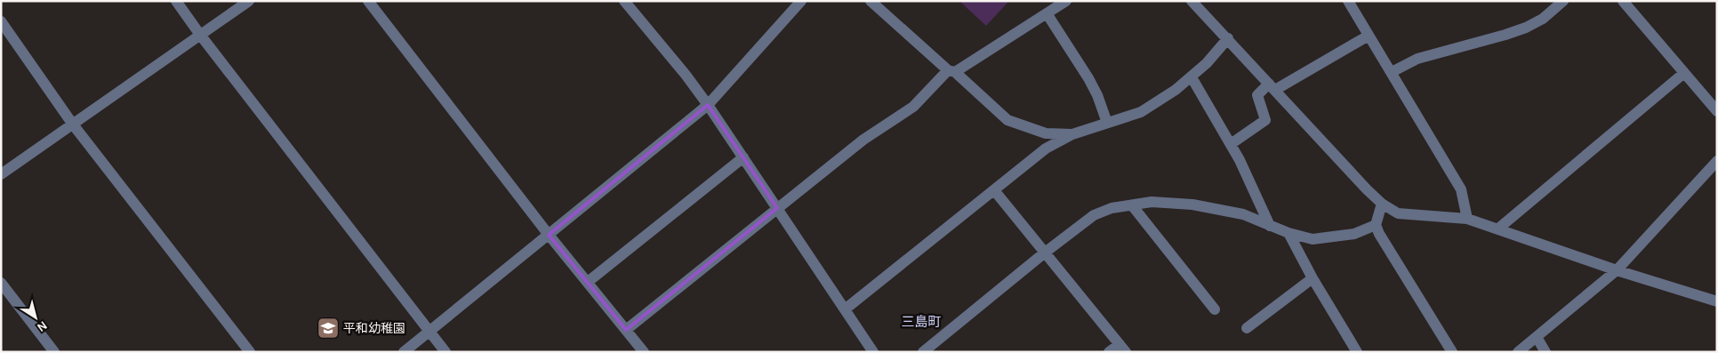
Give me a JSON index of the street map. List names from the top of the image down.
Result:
{
  "districts": ["三島町"],
  "places": {
    "school or university": ["平和幼稚園"]
  },
  "north": "bottom right"
}
